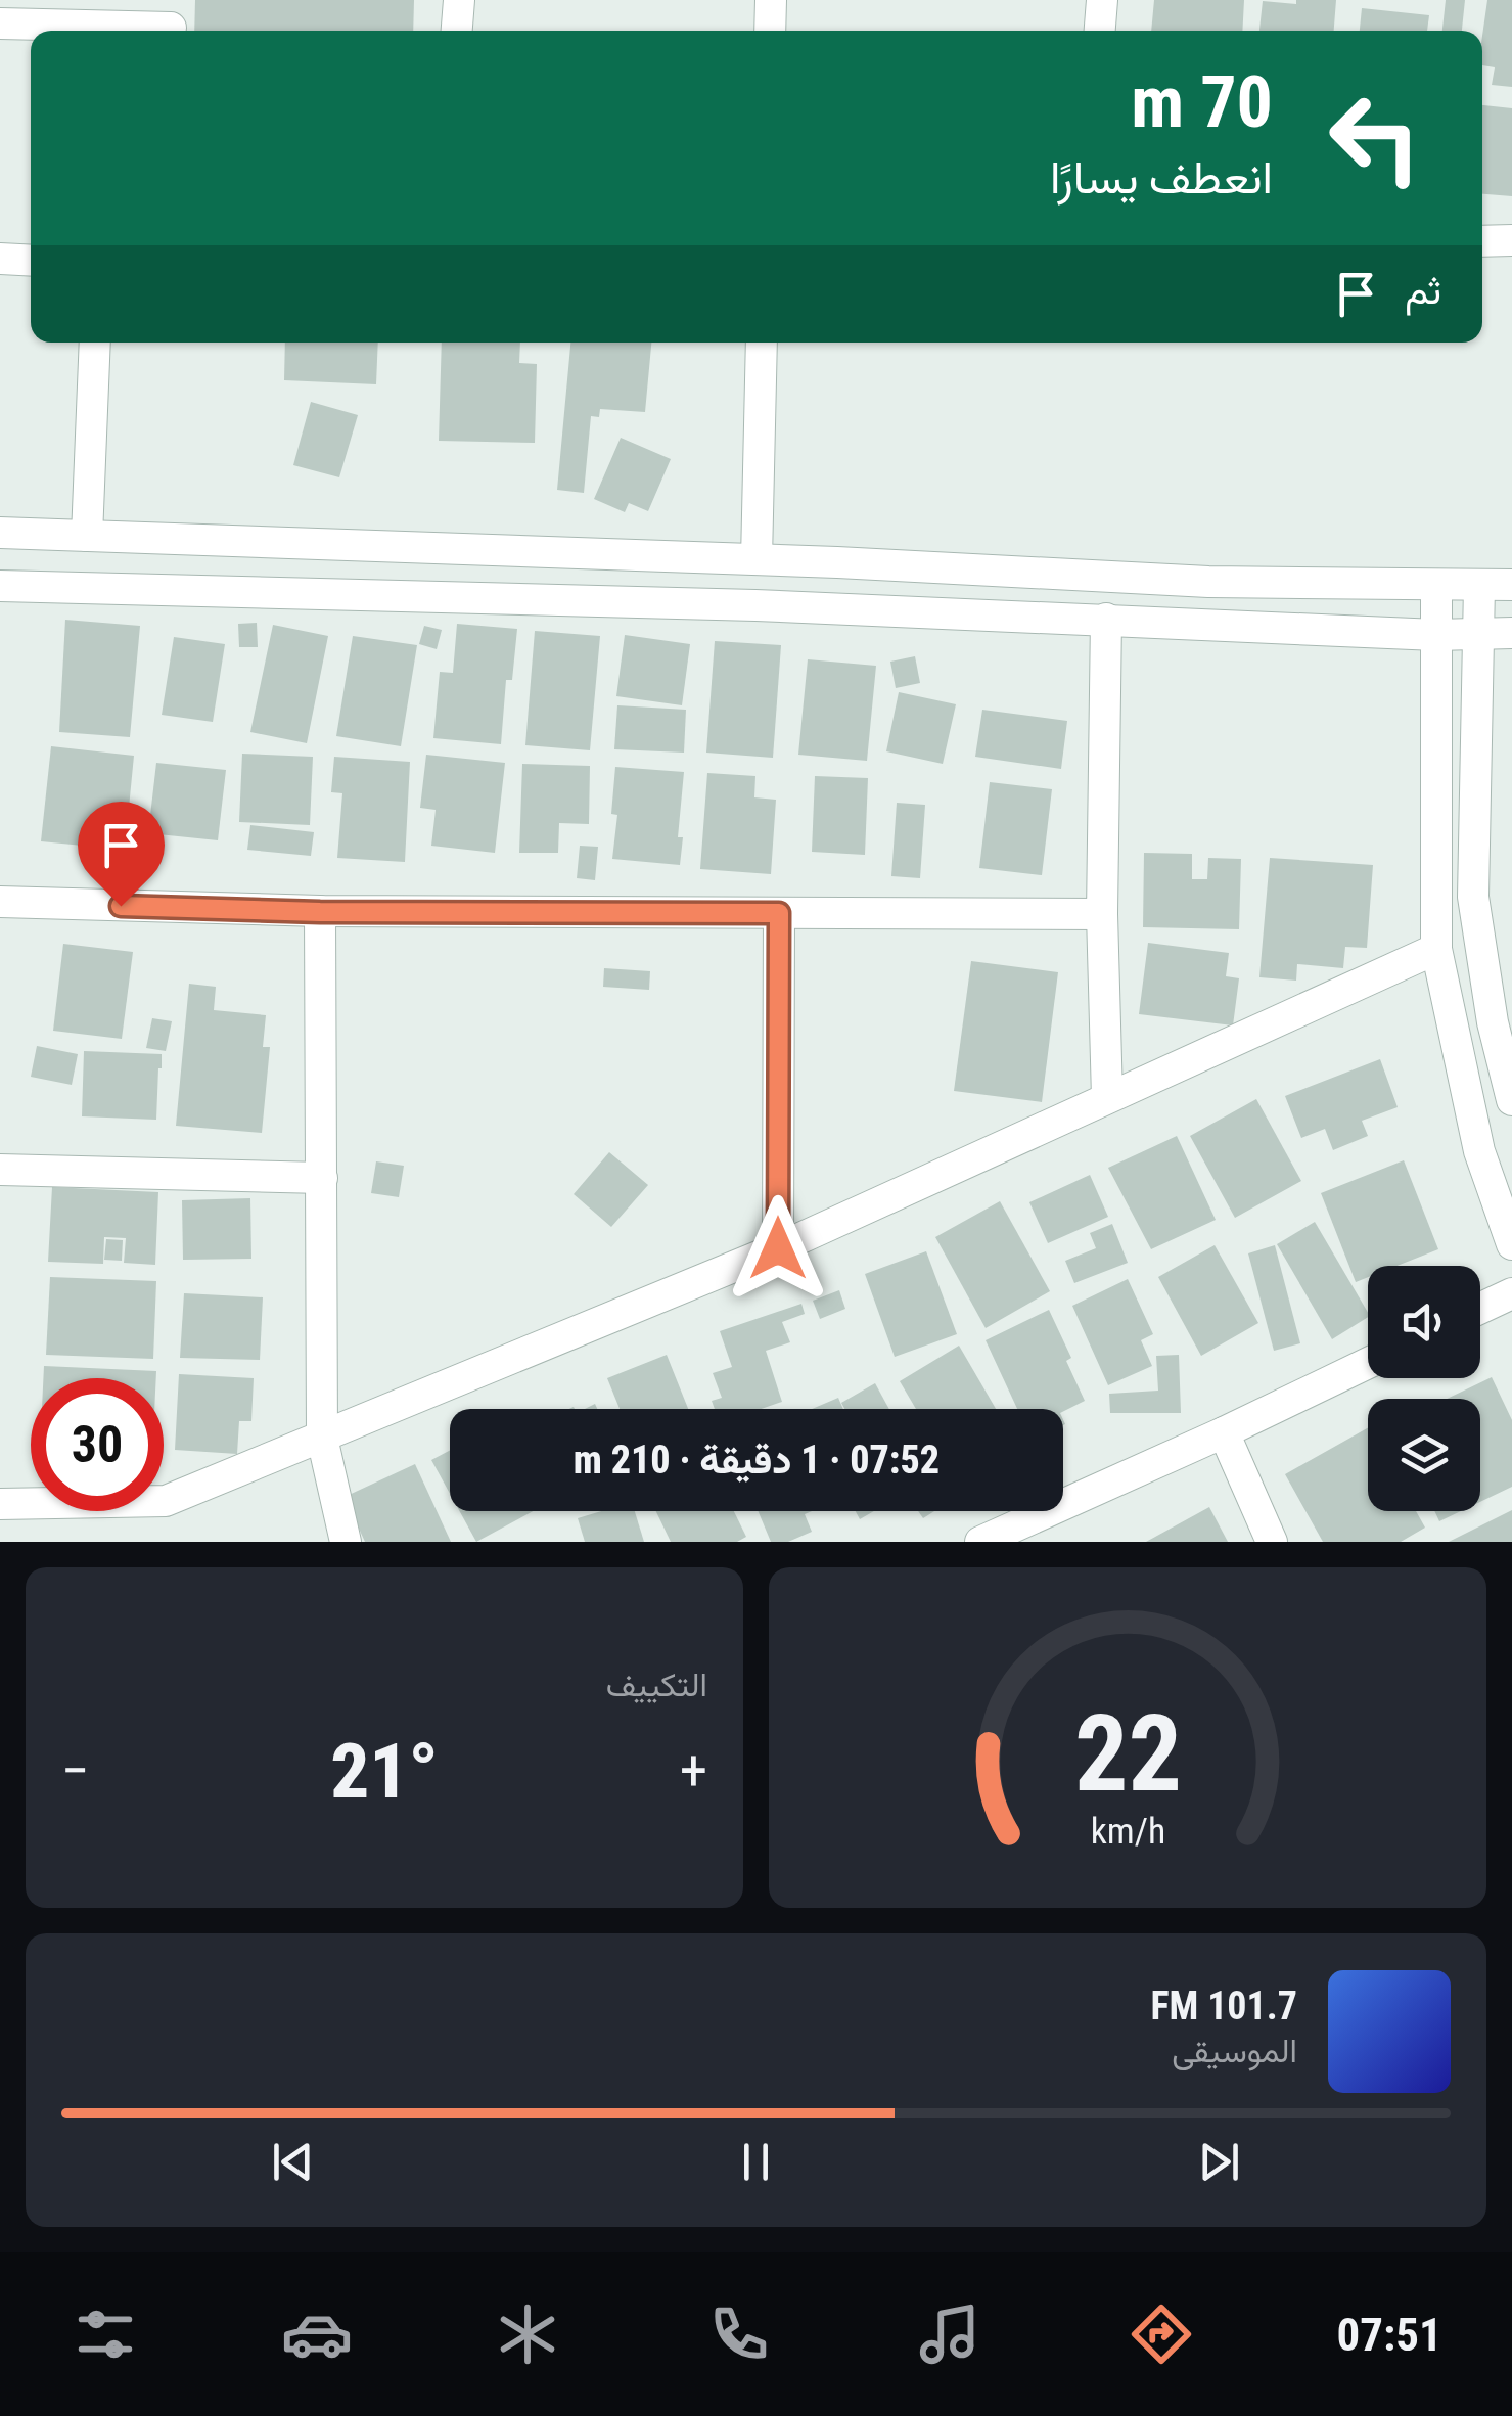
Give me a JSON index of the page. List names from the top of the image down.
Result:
{
  "page": {
    "turn": ["70 m", "انعطف يسارًا"],
    "then": "ثم",
    "limit": "30",
    "trip": "07:52 · 1 دقيقة · 210 m",
    "tile": "التكييف",
    "heat": ["−", "21°", "+"],
    "song": ["101.7 FM", "الموسيقى"],
    "tabs": "07:51",
    "gauge": ["22", "km/h"]
  }
}
